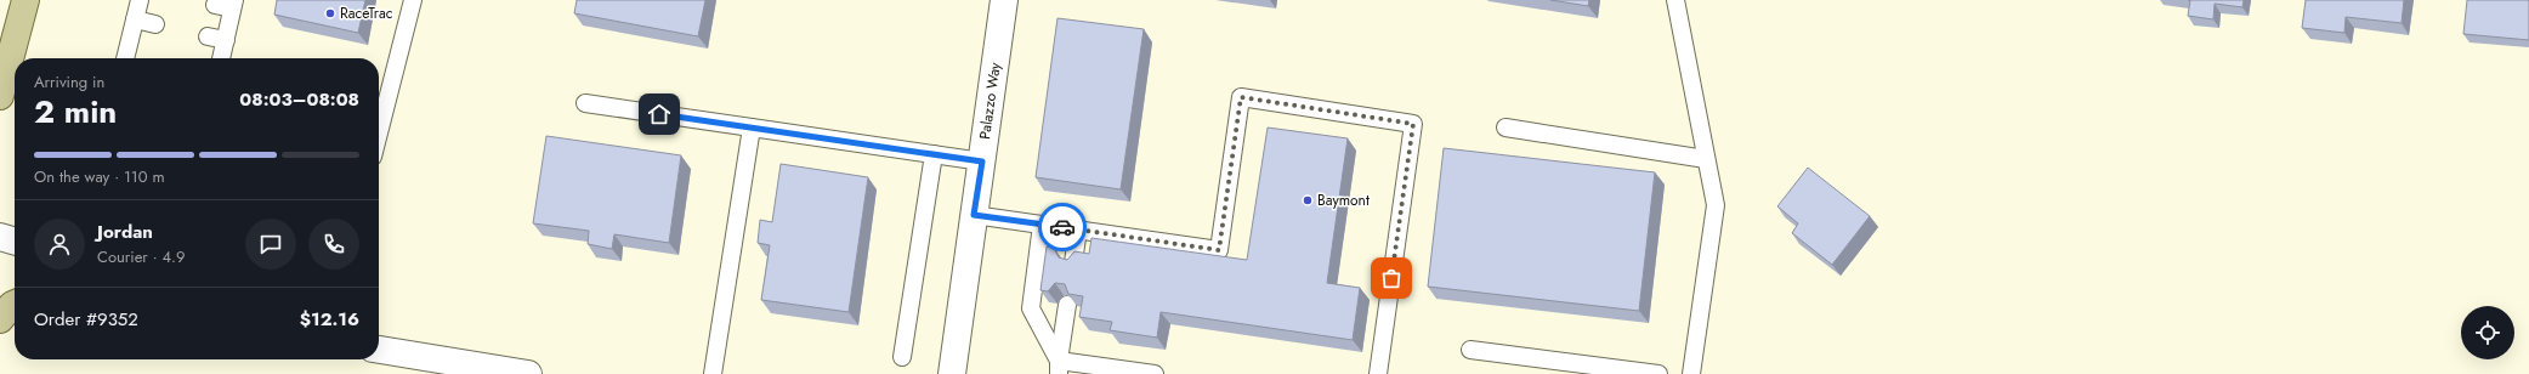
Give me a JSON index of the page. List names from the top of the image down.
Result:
{
  "streets": {
    "street": ["Palazzo Way"]
  },
  "places": ["RaceTrac", "Baymont"],
  "page": {
    "heading": ["2 min", "Arriving in", "08:03–08:08"],
    "panel": [
      "Jordan",
      "Courier · 4.9",
      "Order #9352",
      "$12.16"
    ],
    "bar": "On the way · 110 m"
  }
}
